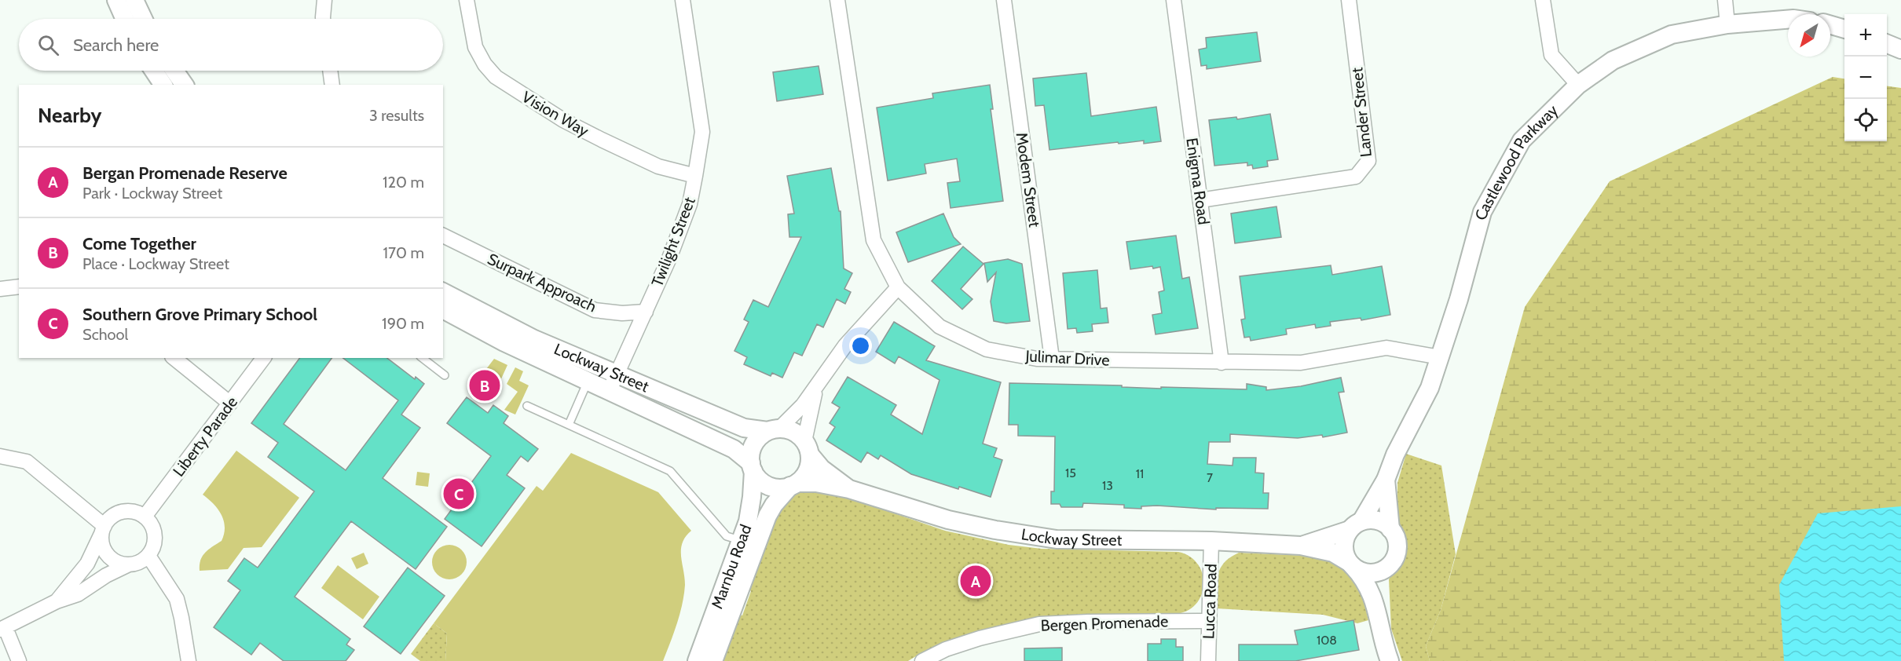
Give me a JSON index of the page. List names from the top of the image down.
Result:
{
  "streets": {
    "street": [
      "Lander Street",
      "Vision Way",
      "Castlewood Parkway",
      "Modem Street",
      "Enigma Road",
      "Twilight Street",
      "Surpark Approach",
      "Julimar Drive",
      "Lockway Street",
      "Liberty Parade",
      "Marnbu Road",
      "Lucca Road",
      "Bergen Promenade"
    ]
  },
  "crossings": [
    ["Lander Street", "Enigma Road"],
    ["Vision Way", "Twilight Street"],
    ["Castlewood Parkway", "Julimar Drive"],
    ["Castlewood Parkway", "Lockway Street"],
    ["Modem Street", "Julimar Drive"],
    ["Enigma Road", "Julimar Drive"],
    ["Twilight Street", "Surpark Approach"],
    ["Twilight Street", "Lockway Street"],
    ["Lockway Street", "Marnbu Road"],
    ["Lockway Street", "Lucca Road"],
    ["Lucca Road", "Bergen Promenade"]
  ],
  "house_numbers": [
    "15",
    "11",
    "7",
    "13",
    "108"
  ],
  "north": "bottom left",
  "page": {
    "map_buttons": ["+", "−"],
    "search": "Search here",
    "heading": ["Nearby", "3 results"],
    "list": [
      {
        "mark": "A",
        "name": "Bergan Promenade Reserve",
        "note": "Park · Lockway Street",
        "value": "120 m"
      },
      {
        "mark": "B",
        "name": "Come Together",
        "note": "Place · Lockway Street",
        "value": "170 m"
      },
      {
        "mark": "C",
        "name": "Southern Grove Primary School",
        "note": "School",
        "value": "190 m"
      }
    ],
    "pins": ["B", "C", "A"]
  }
}
